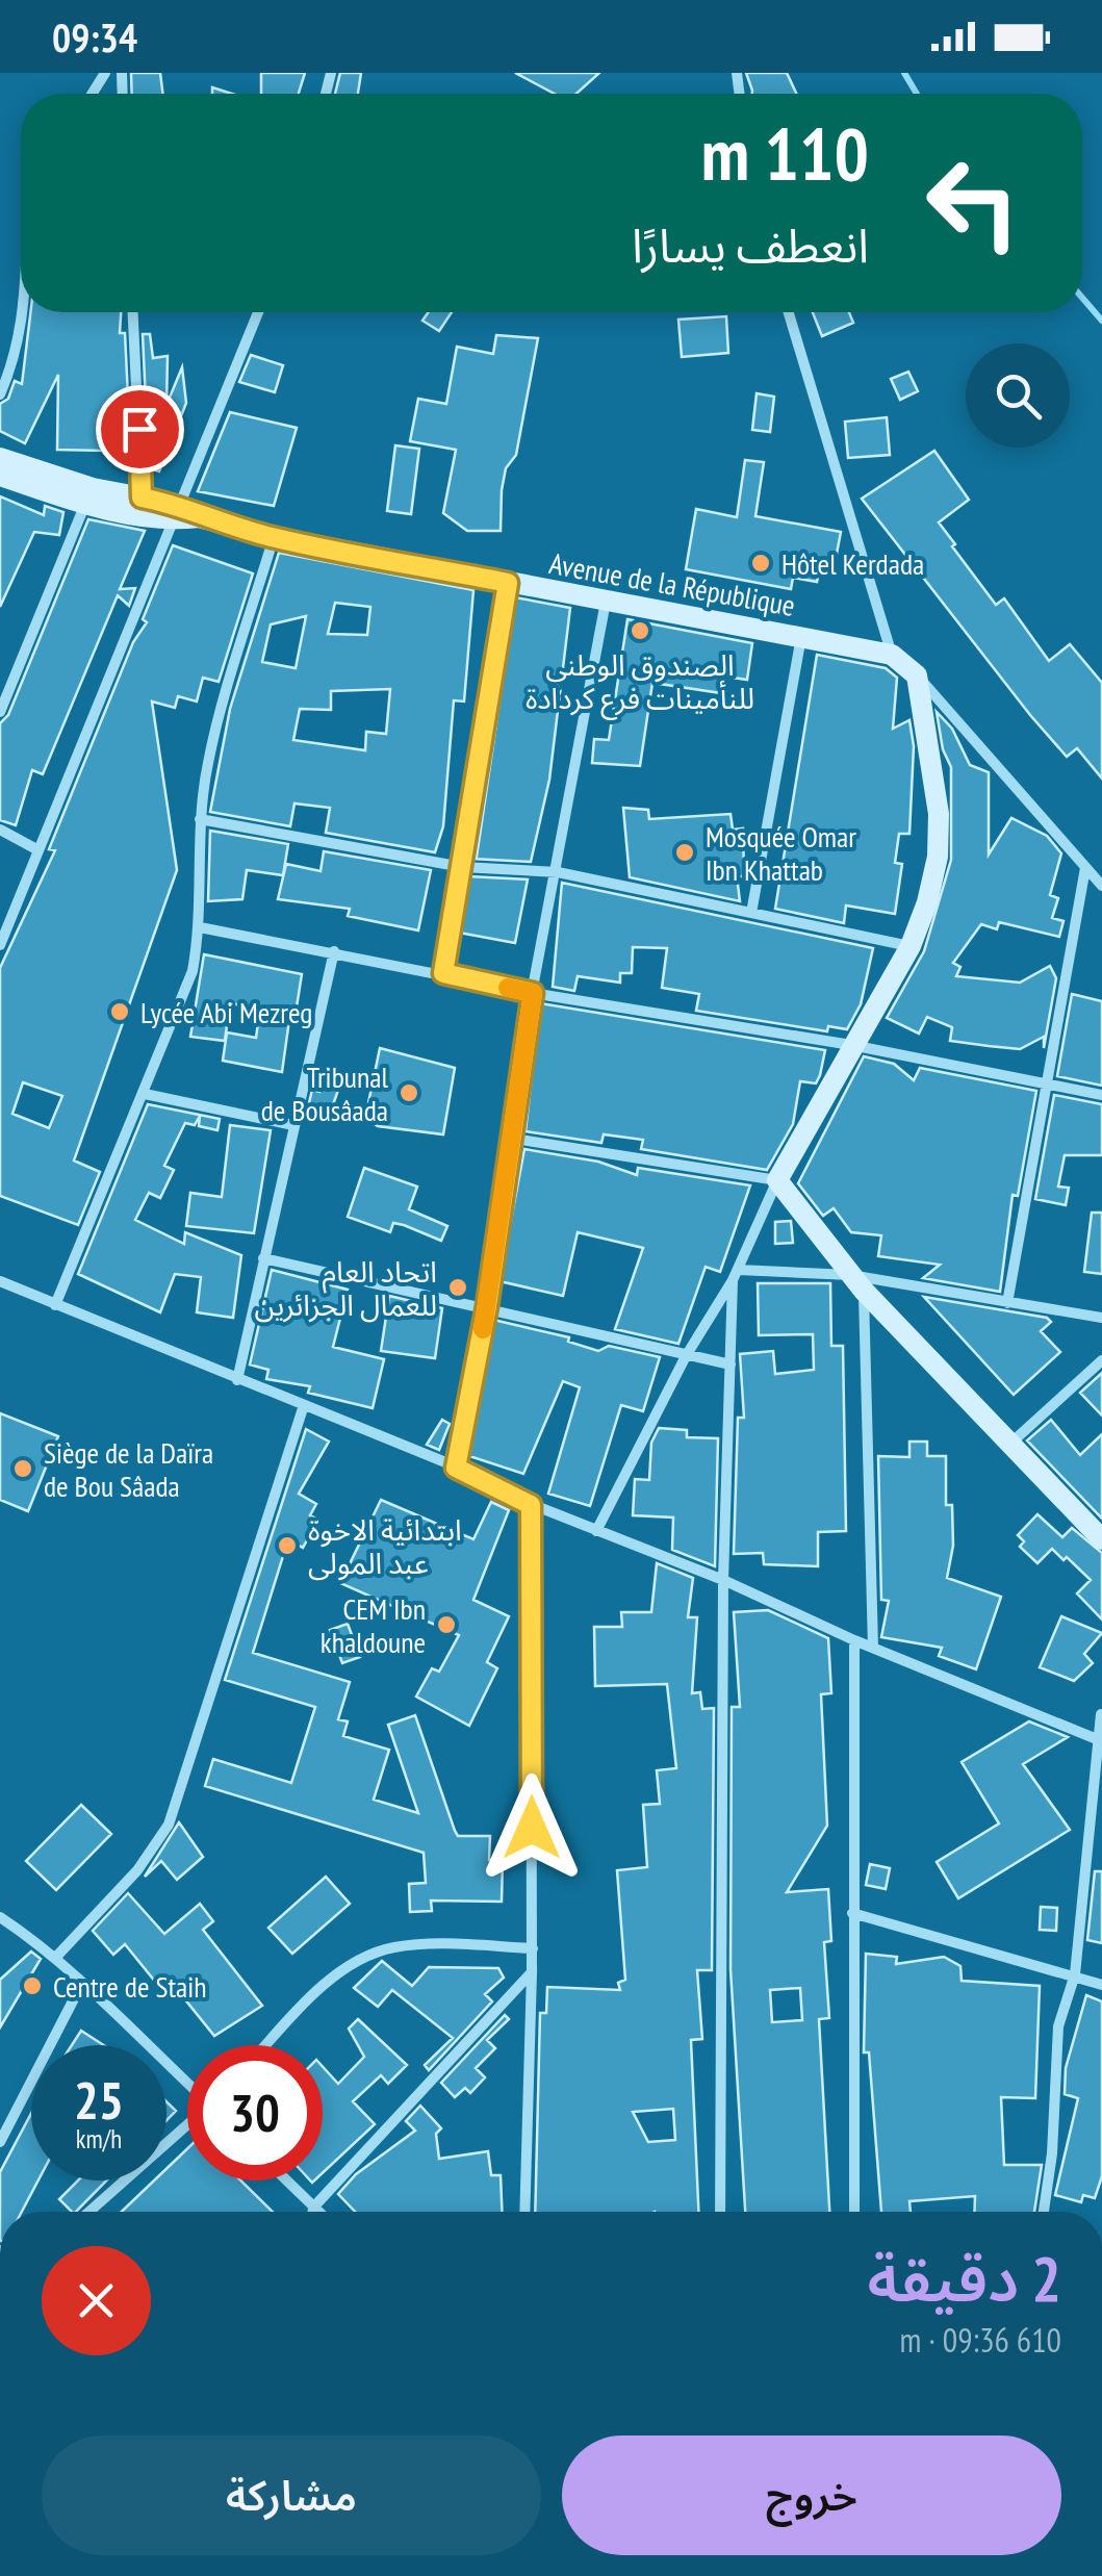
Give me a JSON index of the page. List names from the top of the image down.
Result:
{
  "streets": {
    "street": ["Avenue de la République"]
  },
  "places": [
    "Hôtel Kerdada",
    "الصندوق الوطني للنأمينات فرع كردادة",
    "Mosquée Omar Ibn Khattab",
    "Lycée Abi Mezreg",
    "Tribunal de Bousâada",
    "اتحاد العام للعمال الجزائرين",
    "Siège de la Daïra de Bou Sâada",
    "ابتدائية الاخوة عبد المولى",
    "CEM Ibn khaldoune",
    "Centre de Staih"
  ],
  "page": {
    "status": "09:34",
    "turn": ["110 m", "انعطف يسارًا"],
    "speed": "25 km/h",
    "limit": "30",
    "heading": ["2 دقيقة", "610 m · 09:36"],
    "buttons": ["خروج", "مشاركة"]
  }
}
